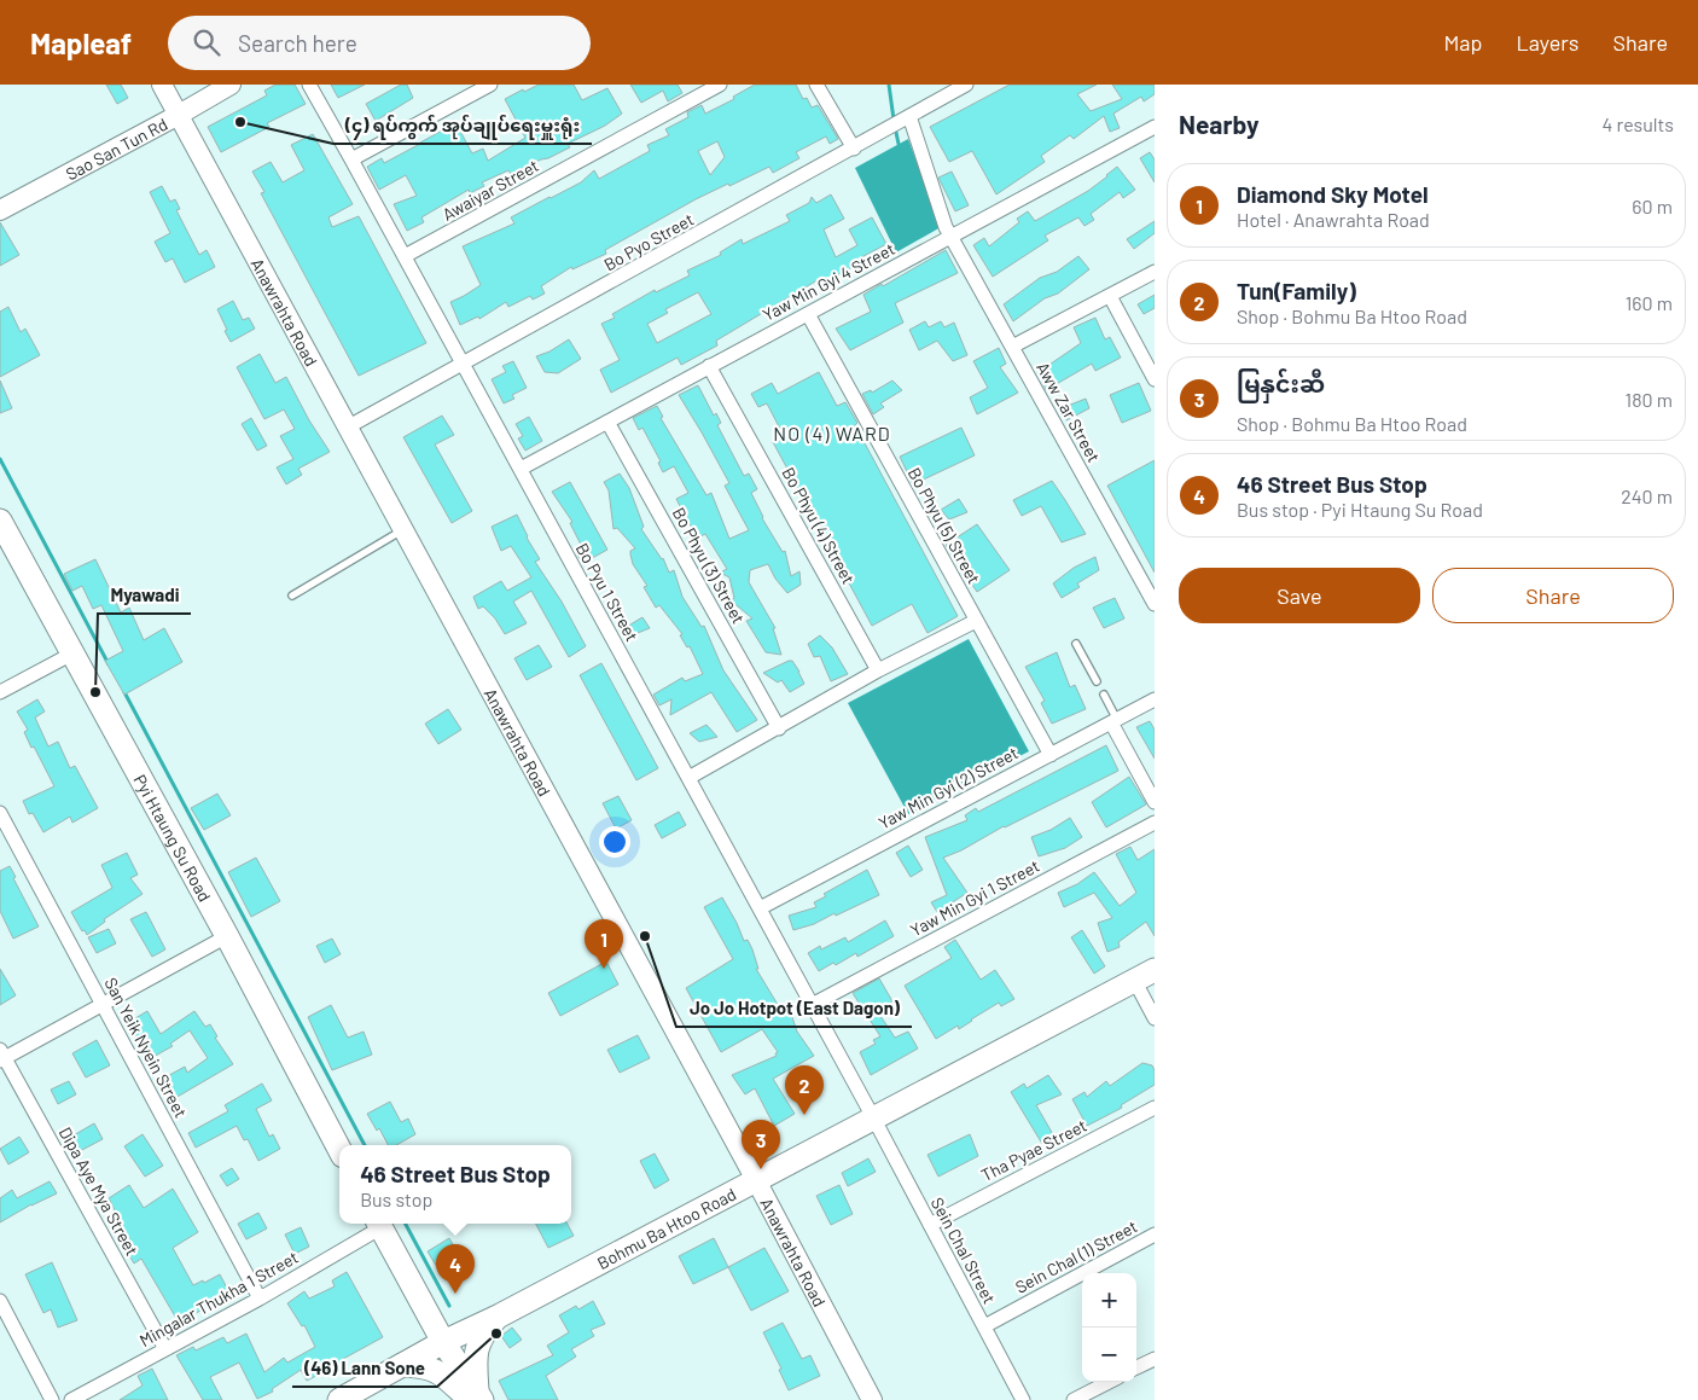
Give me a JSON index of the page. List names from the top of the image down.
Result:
{
  "streets": {
    "main road": [
      "Sao San Tun Rd",
      "Anawrahta Road",
      "Pyi Htaung Su Road",
      "Bohmu Ba Htoo Road"
    ],
    "street": [
      "Awaiyar Street",
      "Bo Pyo Street",
      "Yaw Min Gyi 4 Street",
      "Aww Zar Street",
      "Bo Phyu (4) Street",
      "Bo Phyu (5) Street",
      "Bo Phyu (3) Street",
      "Bo Pyu 1 Street",
      "Yaw Min Gyi (2) Street",
      "Yaw Min Gyi 1 Street",
      "San Yeik Nyein Street",
      "Tha Pyae Street",
      "Dipa Aye Mya Street",
      "Sein Chal Street",
      "Sein Chal (1) Street",
      "Mingalar Thukha 1 Street"
    ]
  },
  "crossings": [
    ["Sao San Tun Rd", "Anawrahta Road"],
    ["Awaiyar Street", "Bo Pyu 1 Street"],
    ["Bo Pyo Street", "Anawrahta Road"],
    ["Bo Pyo Street", "Aww Zar Street"],
    ["Bo Pyo Street", "Bo Pyu 1 Street"],
    ["Yaw Min Gyi 4 Street", "Aww Zar Street"],
    ["Yaw Min Gyi 4 Street", "Bo Phyu (4) Street"],
    ["Yaw Min Gyi 4 Street", "Bo Phyu (5) Street"],
    ["Yaw Min Gyi 4 Street", "Bo Phyu (3) Street"],
    ["Yaw Min Gyi 4 Street", "Bo Pyu 1 Street"],
    ["Anawrahta Road", "Bohmu Ba Htoo Road"],
    ["Bo Phyu (5) Street", "Yaw Min Gyi (2) Street"],
    ["Bo Pyu 1 Street", "Yaw Min Gyi (2) Street"],
    ["Bo Pyu 1 Street", "Yaw Min Gyi 1 Street"],
    ["Bo Pyu 1 Street", "Bohmu Ba Htoo Road"],
    ["Bo Pyu 1 Street", "Sein Chal Street"],
    ["San Yeik Nyein Street", "Mingalar Thukha 1 Street"],
    ["Tha Pyae Street", "Sein Chal Street"],
    ["Dipa Aye Mya Street", "Mingalar Thukha 1 Street"],
    ["Bohmu Ba Htoo Road", "Sein Chal Street"],
    ["Sein Chal Street", "Sein Chal (1) Street"]
  ],
  "districts": ["NO (4) WARD"],
  "places": [
    "(၄) ရပ်ကွက် အုပ်ချုပ်ရေးမှူးရုံး",
    "Myawadi",
    "Jo Jo Hotpot (East Dagon)",
    "(46) Lann Sone"
  ],
  "page": {
    "header": "Mapleaf",
    "search": "Search here",
    "nav": ["Map", "Layers", "Share"],
    "heading": ["Nearby", "4 results"],
    "list": [
      {
        "mark": "1",
        "name": "Diamond Sky Motel",
        "note": "Hotel · Anawrahta Road",
        "value": "60 m"
      },
      {
        "mark": "2",
        "name": "Tun(Family)",
        "note": "Shop · Bohmu Ba Htoo Road",
        "value": "160 m"
      },
      {
        "mark": "3",
        "name": "မြနှင်းဆီ",
        "note": "Shop · Bohmu Ba Htoo Road",
        "value": "180 m"
      },
      {
        "mark": "4",
        "name": "46 Street Bus Stop",
        "note": "Bus stop · Pyi Htaung Su Road",
        "value": "240 m"
      }
    ],
    "buttons": ["Save", "Share"],
    "pins": [
      "1",
      "2",
      "3",
      "4"
    ],
    "popup": ["46 Street Bus Stop", "Bus stop"],
    "map_buttons": ["+", "−"]
  }
}
